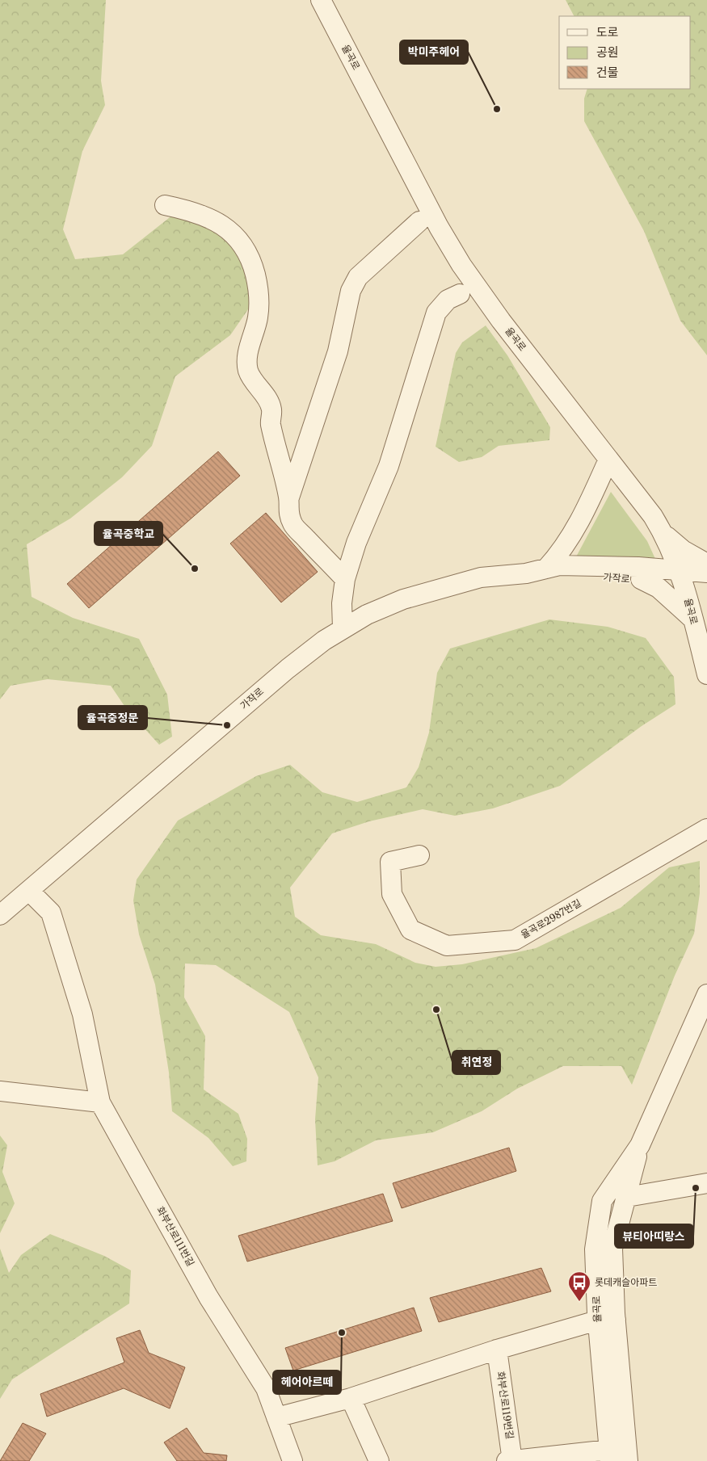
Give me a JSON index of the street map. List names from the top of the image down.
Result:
{
  "streets": {
    "street": [
      "율곡로",
      "가작로",
      "율곡로2987번길",
      "화부산로111번길",
      "화부산로119번길"
    ]
  },
  "crossings": [
    ["율곡로", "가작로"],
    ["가작로", "화부산로111번길"]
  ],
  "places": {
    "other": [
      "박미주헤어",
      "율곡중학교",
      "율곡중정문",
      "취연정",
      "뷰티아띠랑스",
      "헤어아르떼"
    ],
    "bus stop": ["롯데캐슬아파트"]
  },
  "legend": ["도로", "공원", "건물"]
}
